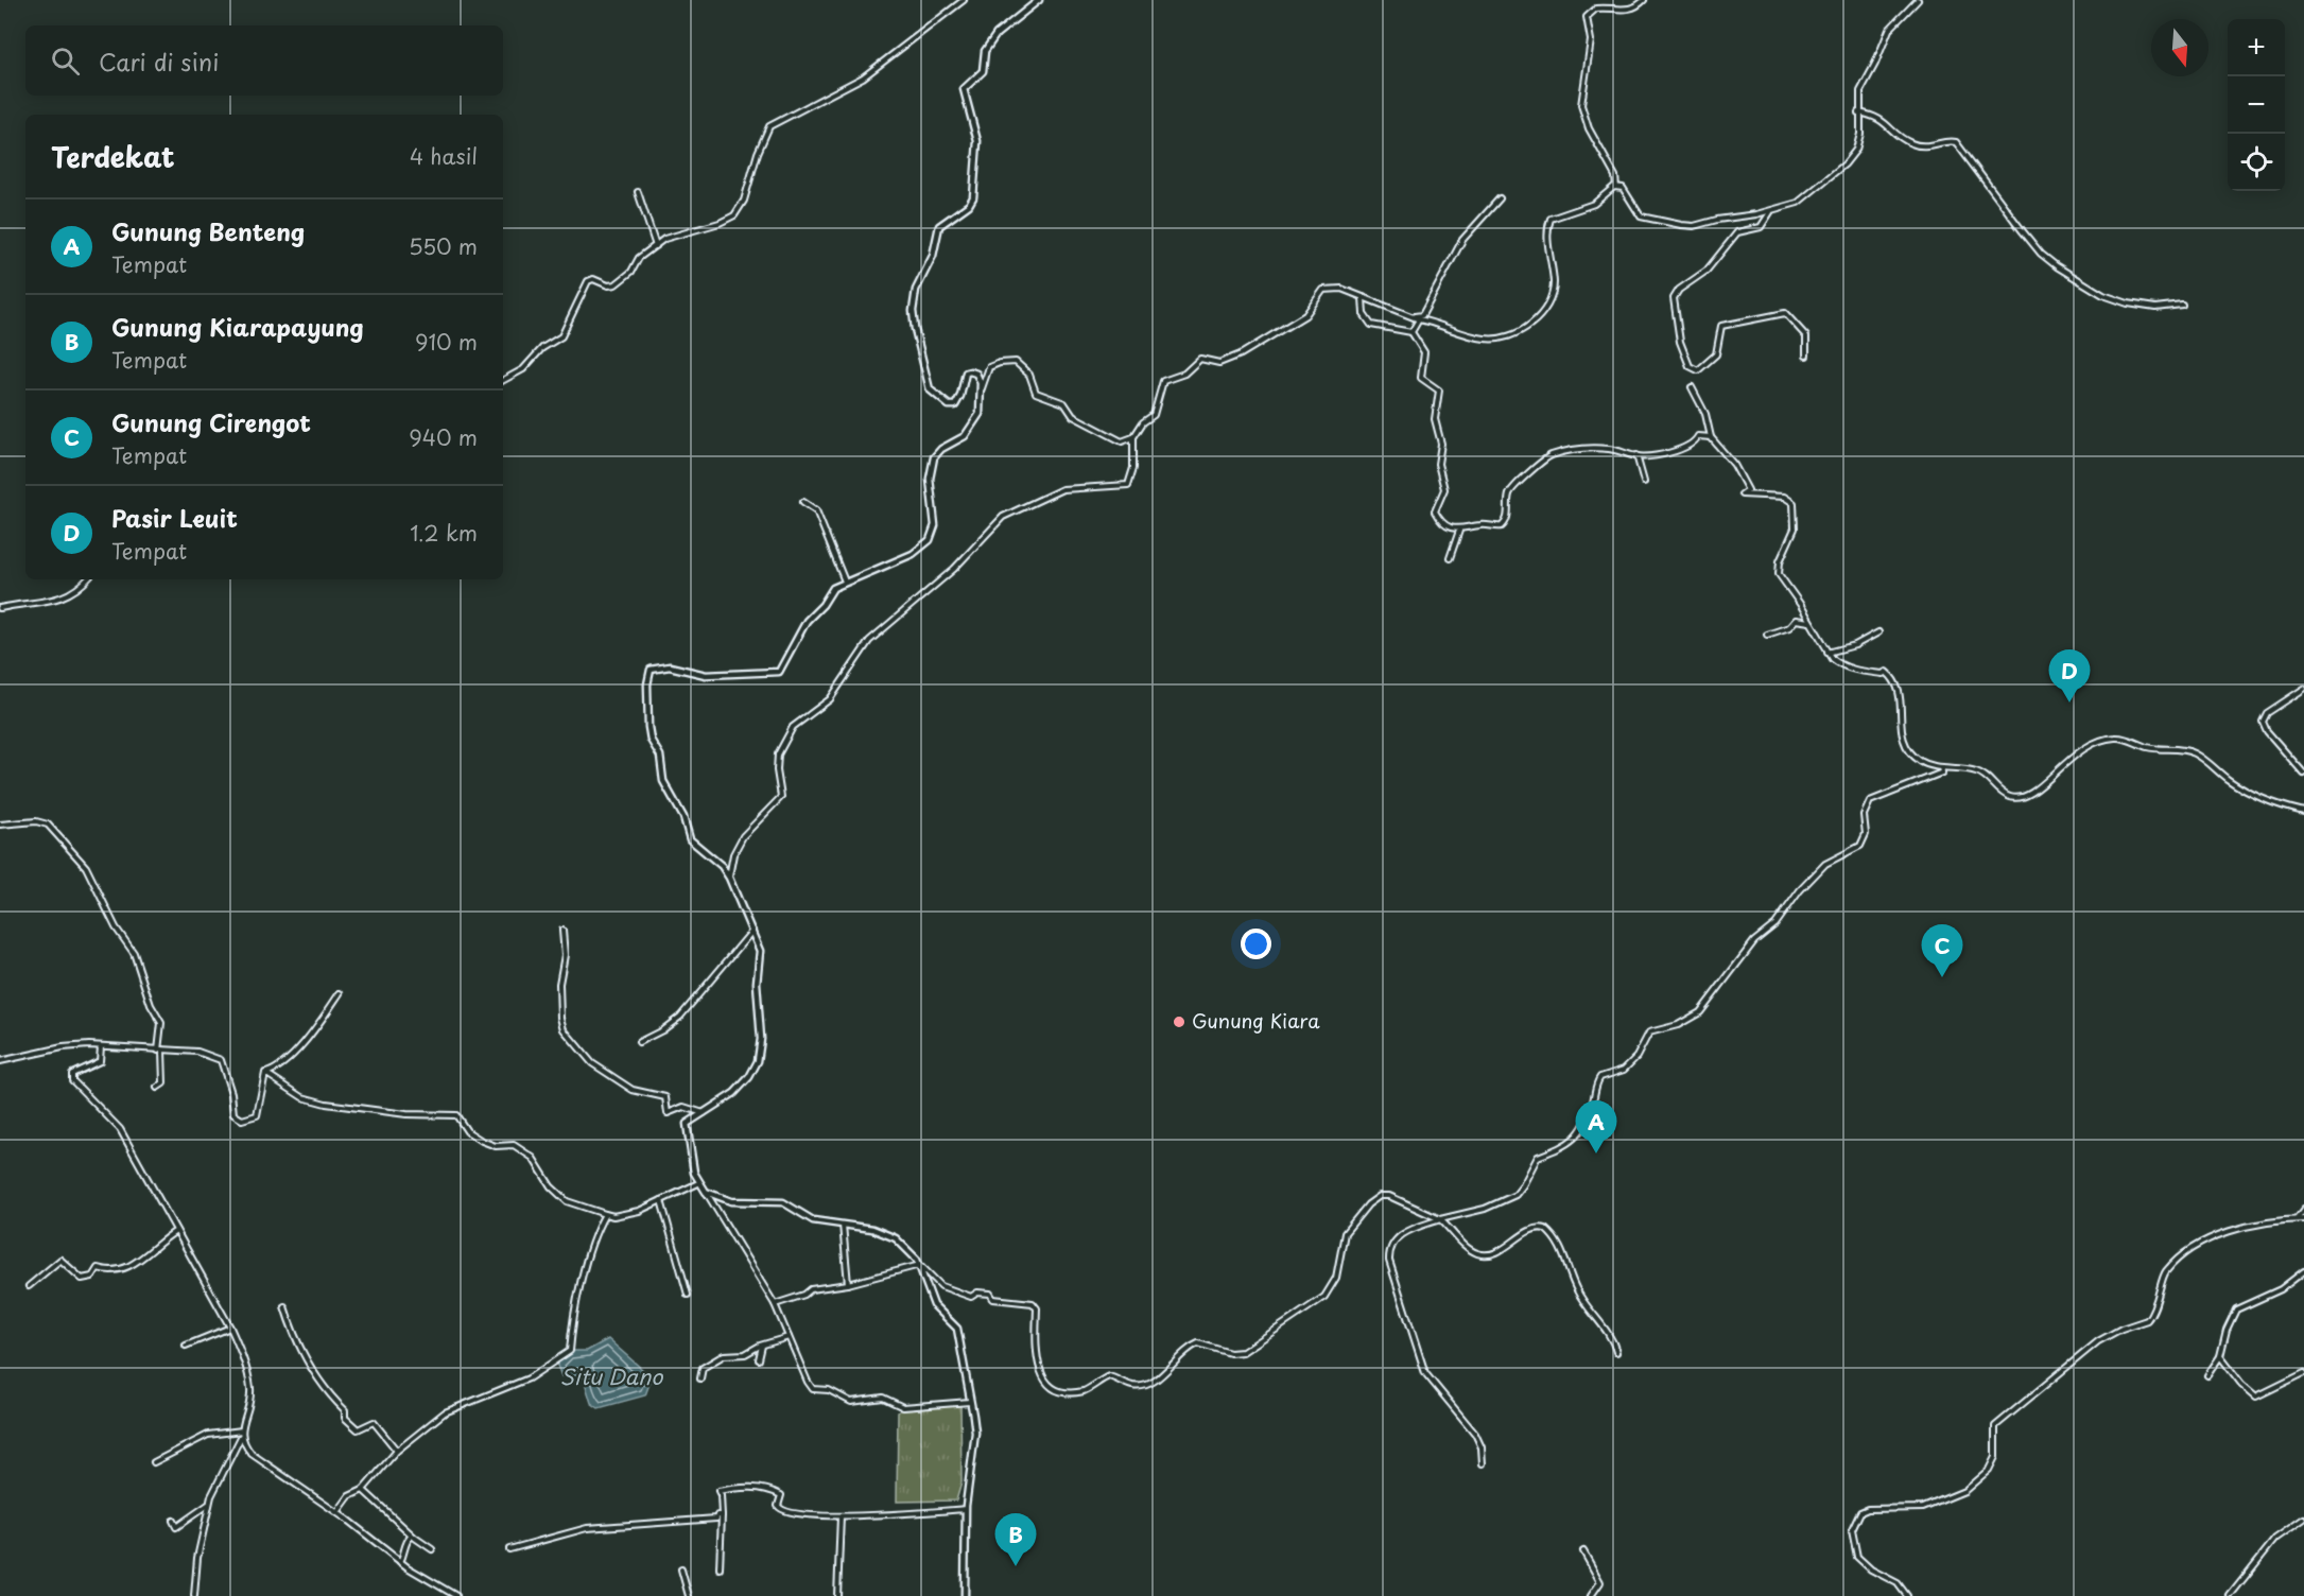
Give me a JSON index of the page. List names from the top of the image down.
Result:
{
  "water": ["Situ Dano"],
  "places": ["Gunung Kiara"],
  "north": "bottom",
  "page": {
    "map_buttons": ["+", "−"],
    "search": "Cari di sini",
    "heading": ["Terdekat", "4 hasil"],
    "list": [
      {
        "mark": "A",
        "name": "Gunung Benteng",
        "note": "Tempat",
        "value": "550 m"
      },
      {
        "mark": "B",
        "name": "Gunung Kiarapayung",
        "note": "Tempat",
        "value": "910 m"
      },
      {
        "mark": "C",
        "name": "Gunung Cirengot",
        "note": "Tempat",
        "value": "940 m"
      },
      {
        "mark": "D",
        "name": "Pasir Leuit",
        "note": "Tempat",
        "value": "1.2 km"
      }
    ],
    "pins": [
      "D",
      "C",
      "A",
      "B"
    ]
  }
}
